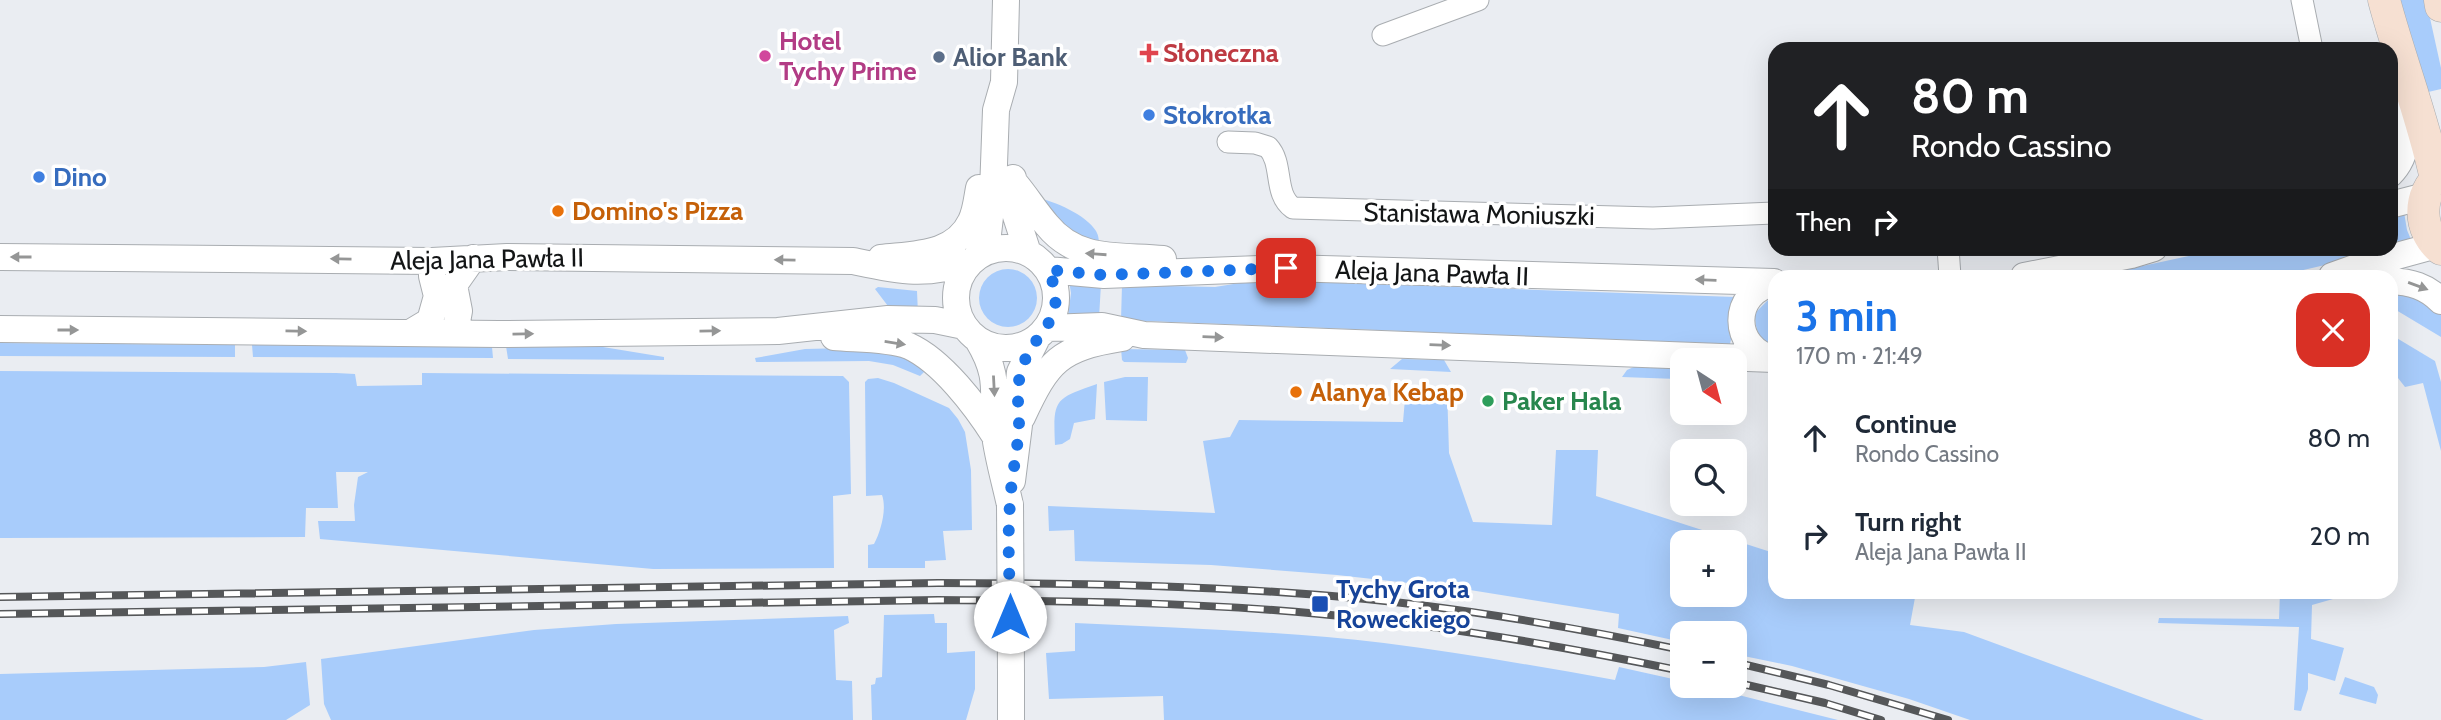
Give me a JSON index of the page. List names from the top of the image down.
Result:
{
  "streets": {
    "street": ["Stanisława Moniuszki", "Aleja Jana Pawła II"]
  },
  "places": {
    "health": ["Słoneczna"],
    "other": [
      "Hotel Tychy Prime",
      "Alior Bank",
      "Stokrotka",
      "Dino",
      "Domino's Pizza",
      "Alanya Kebap",
      "Paker Hala"
    ],
    "transit": ["Tychy Grota Roweckiego"]
  },
  "north": "bottom right",
  "page": {
    "turn": ["80 m", "Rondo Cassino"],
    "then": "Then",
    "heading": ["3 min", "170 m · 21:49"],
    "map_buttons": ["+", "−"],
    "list": [
      {
        "name": "Continue",
        "note": "Rondo Cassino",
        "value": "80 m"
      },
      {
        "name": "Turn right",
        "note": "Aleja Jana Pawła II",
        "value": "20 m"
      }
    ]
  }
}
